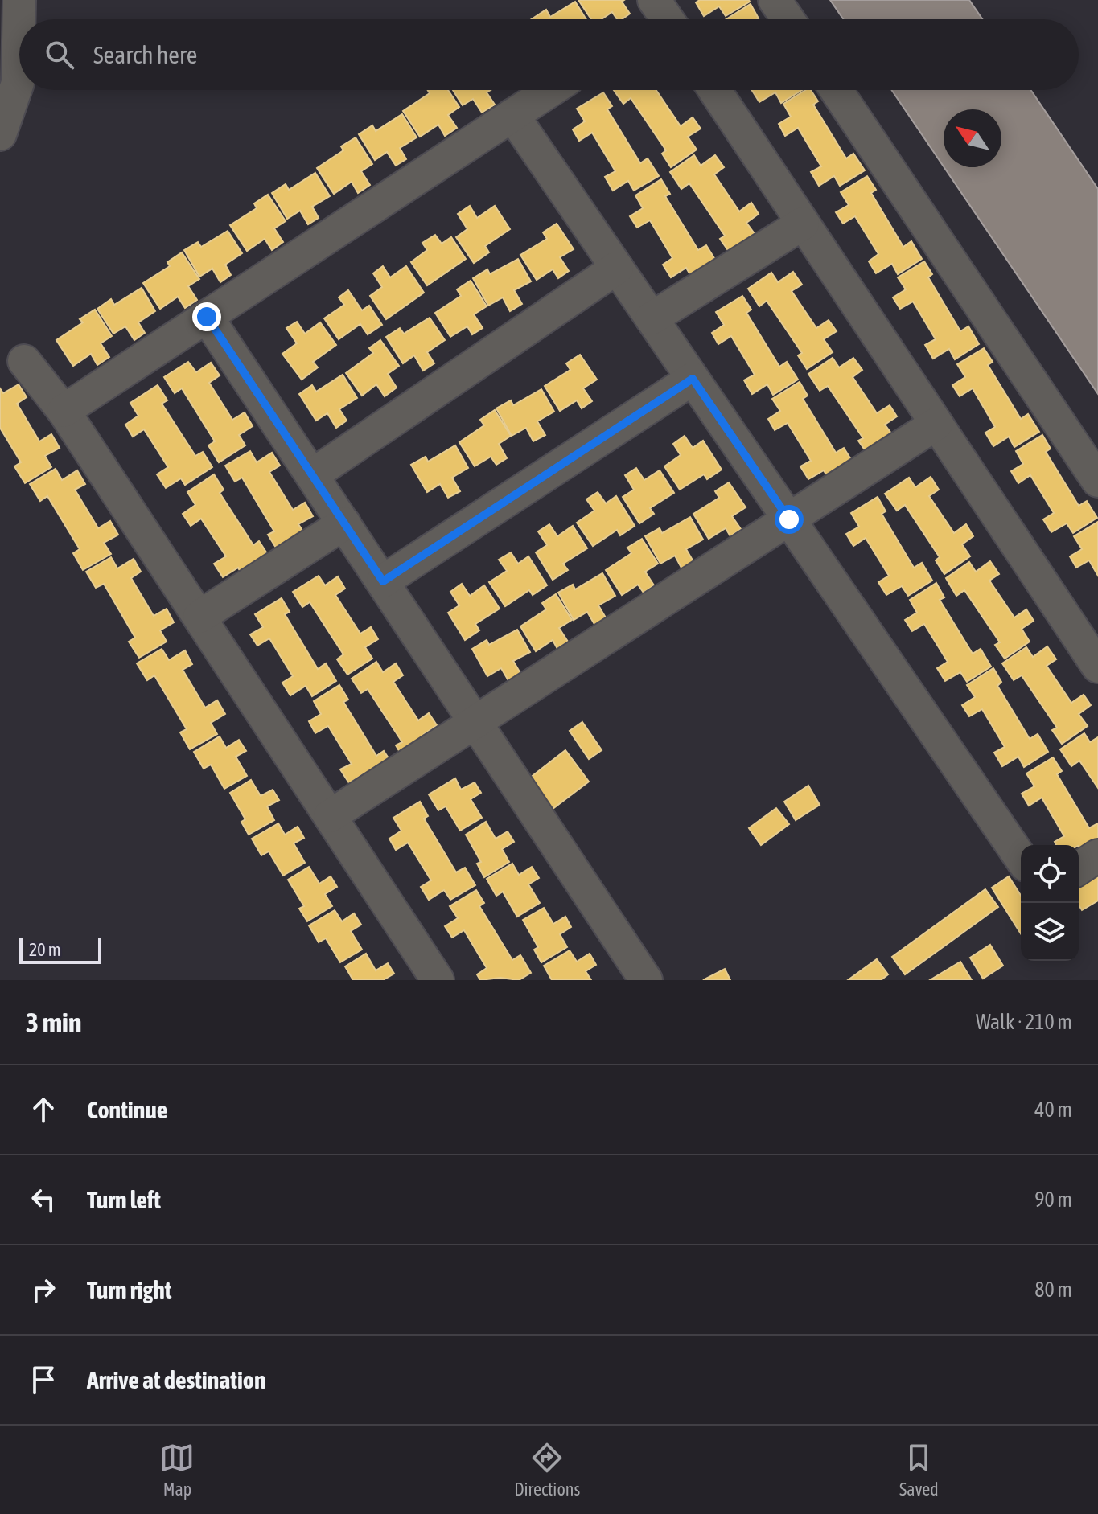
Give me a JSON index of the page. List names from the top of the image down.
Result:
{
  "scale_bar": "20 m",
  "north": "top left",
  "page": {
    "search": "Search here",
    "scale": "20 m",
    "heading": ["3 min", "Walk · 210 m"],
    "list": [
      ["Continue", "40 m"],
      ["Turn left", "90 m"],
      ["Turn right", "80 m"],
      "Arrive at destination"
    ],
    "nav": ["Map", "Directions", "Saved"]
  }
}
